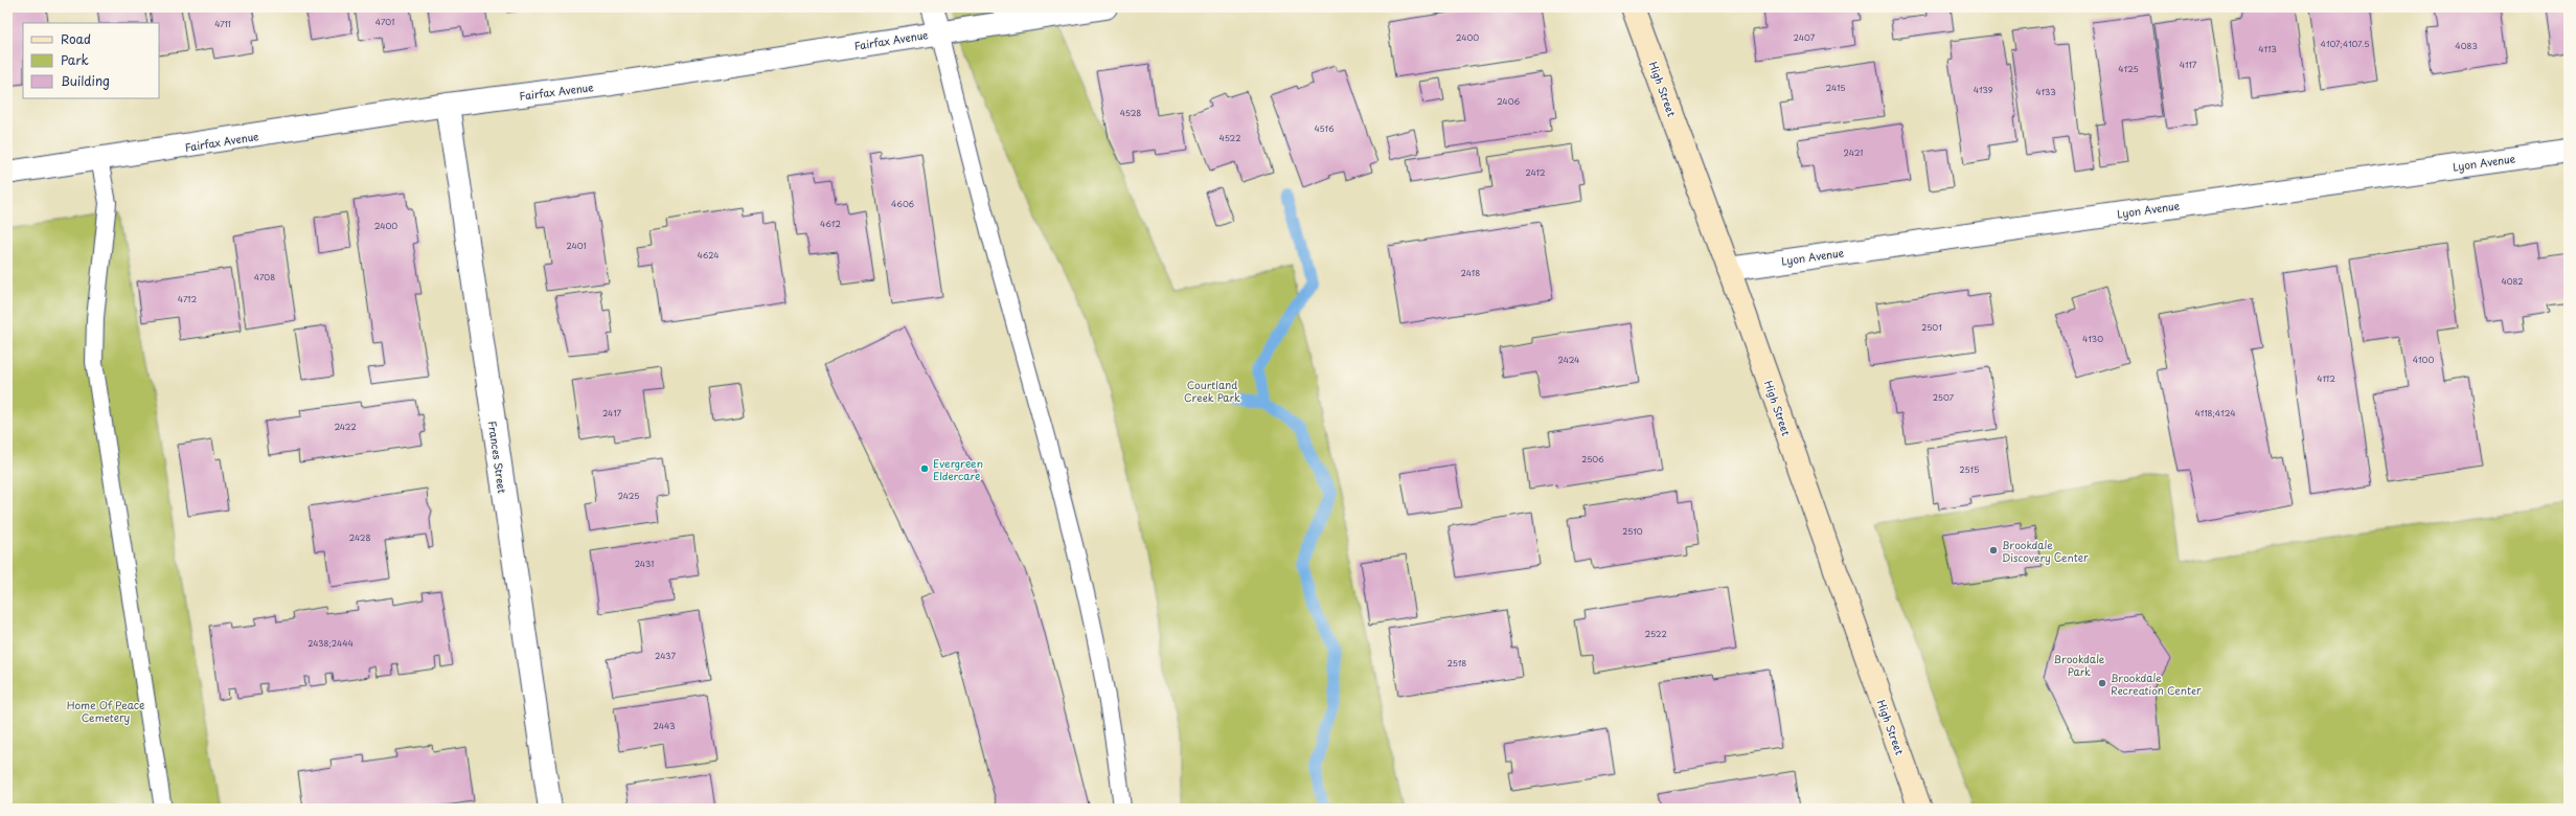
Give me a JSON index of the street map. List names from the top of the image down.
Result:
{
  "streets": {
    "main road": ["High Street"],
    "street": ["Fairfax Avenue", "Lyon Avenue", "Frances Street"]
  },
  "crossings": [
    ["Fairfax Avenue", "Frances Street"],
    ["High Street", "Lyon Avenue"]
  ],
  "parks": ["Courtland Creek Park", "Brookdale Park", "Home Of Peace Cemetery"],
  "places": ["Evergreen Eldercare", "Brookdale Discovery Center", "Brookdale Recreation Center"],
  "house_numbers": [
    "4701",
    "4711",
    "2400",
    "2407",
    "4107;4107.5",
    "4083",
    "4113",
    "4117",
    "4125",
    "2415",
    "4139",
    "4133",
    "2406",
    "4528",
    "4516",
    "4522",
    "2421",
    "2412",
    "4606",
    "4612",
    "2400",
    "2401",
    "4624",
    "2418",
    "4708",
    "4082",
    "4712",
    "2501",
    "4130",
    "2424",
    "4100",
    "4112",
    "2507",
    "2417",
    "4118;4124",
    "2422",
    "2506",
    "2515",
    "2425",
    "2510",
    "2428",
    "2431",
    "2522",
    "2438;2444",
    "2437",
    "2518",
    "2443"
  ],
  "legend": ["Road", "Park", "Building"]
}
